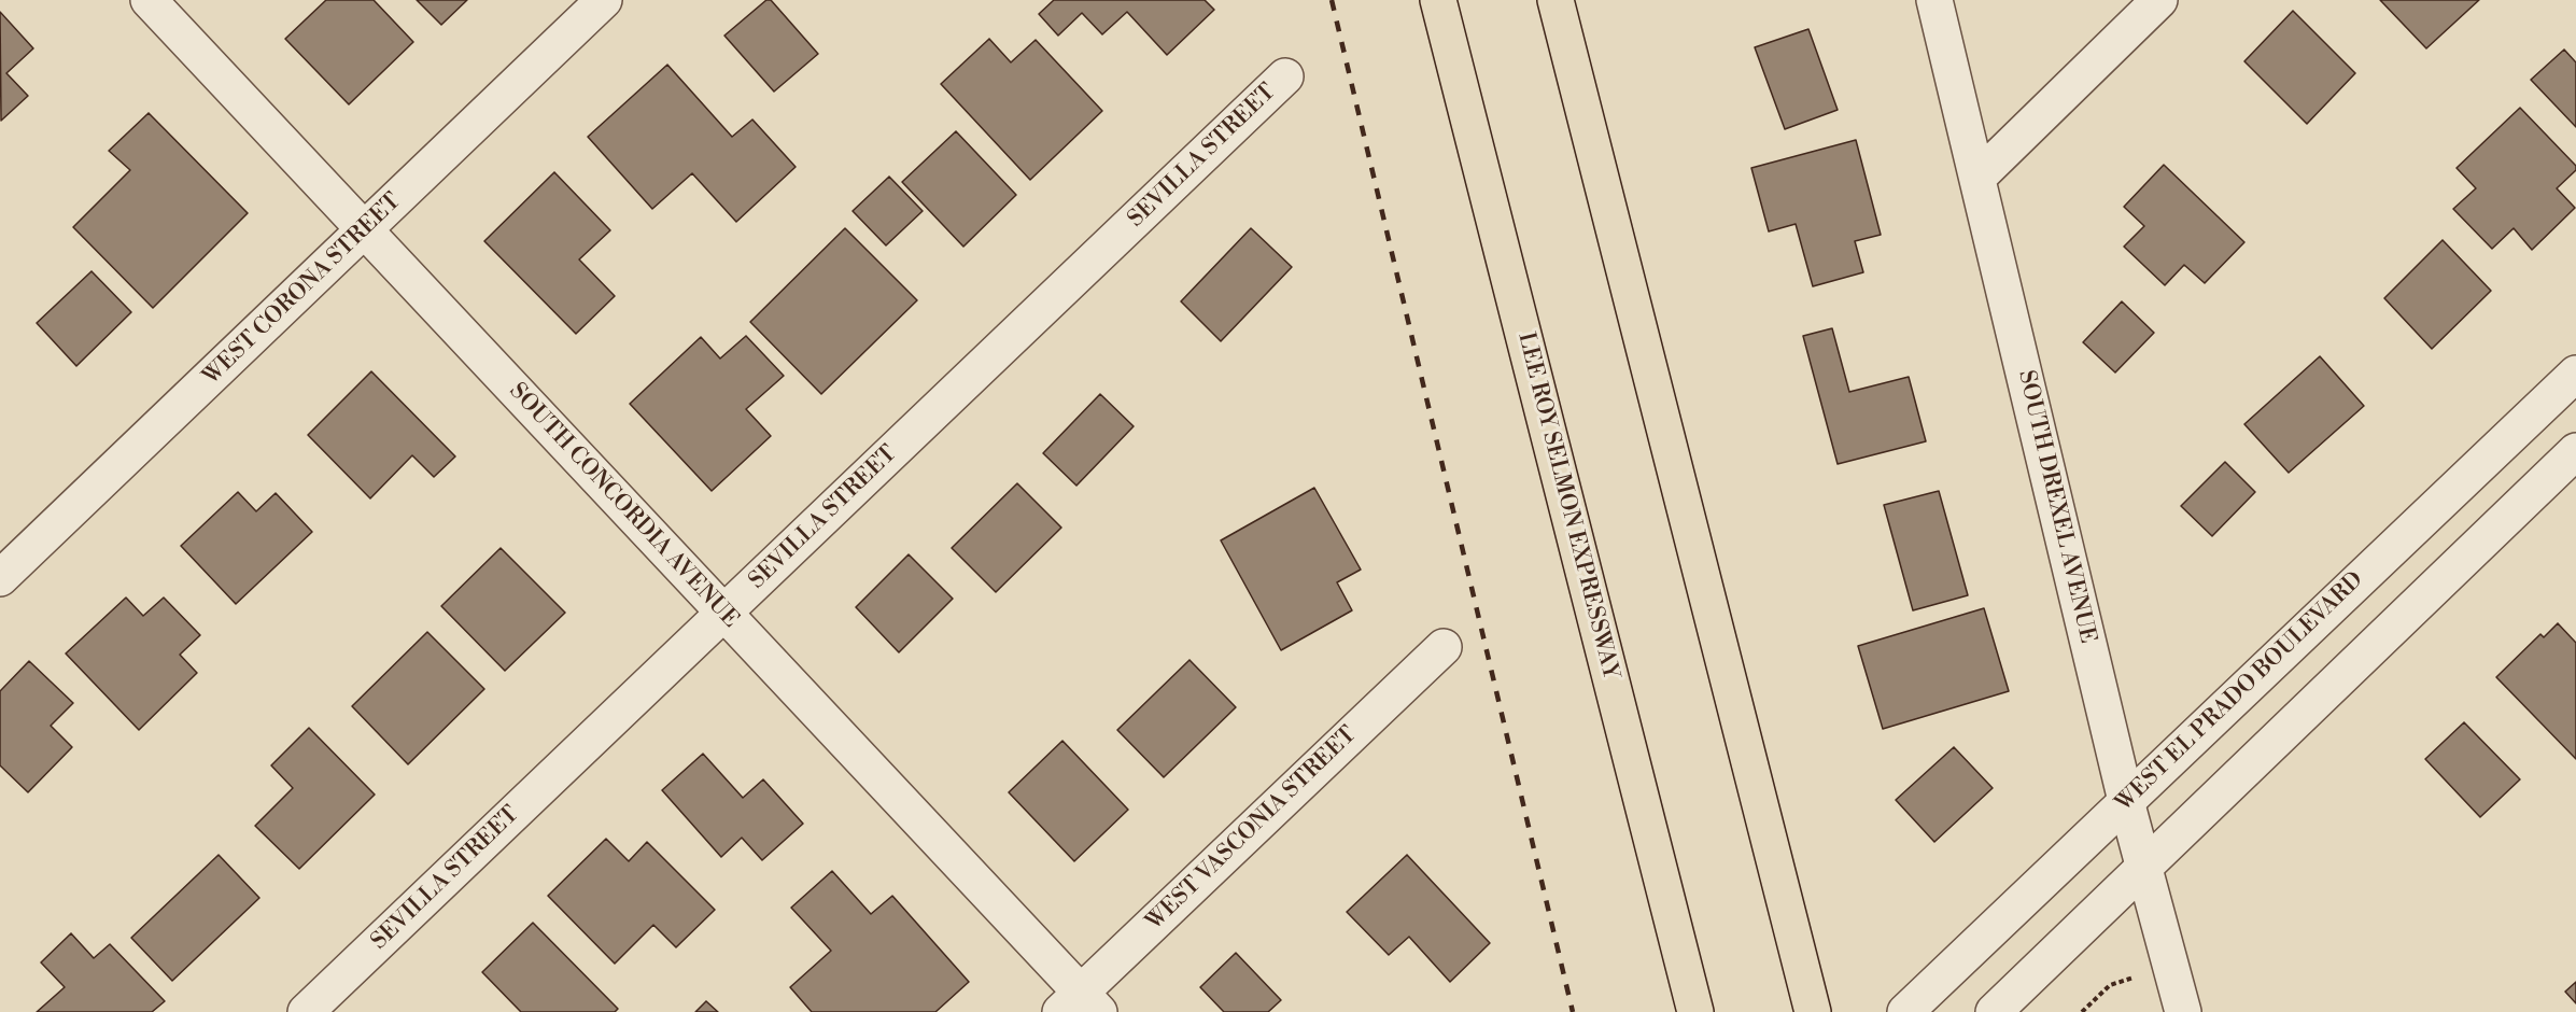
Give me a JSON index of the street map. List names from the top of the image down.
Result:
{
  "streets": {
    "highway": ["LEE ROY SELMON EXPRESSWAY"],
    "street": [
      "SEVILLA STREET",
      "WEST CORONA STREET",
      "SOUTH CONCORDIA AVENUE",
      "SOUTH DREXEL AVENUE",
      "WEST EL PRADO BOULEVARD",
      "WEST VASCONIA STREET"
    ]
  },
  "crossings": [
    ["SEVILLA STREET", "SOUTH CONCORDIA AVENUE"],
    ["WEST CORONA STREET", "SOUTH CONCORDIA AVENUE"],
    ["SOUTH CONCORDIA AVENUE", "WEST VASCONIA STREET"],
    ["SOUTH DREXEL AVENUE", "WEST EL PRADO BOULEVARD"]
  ]
}
